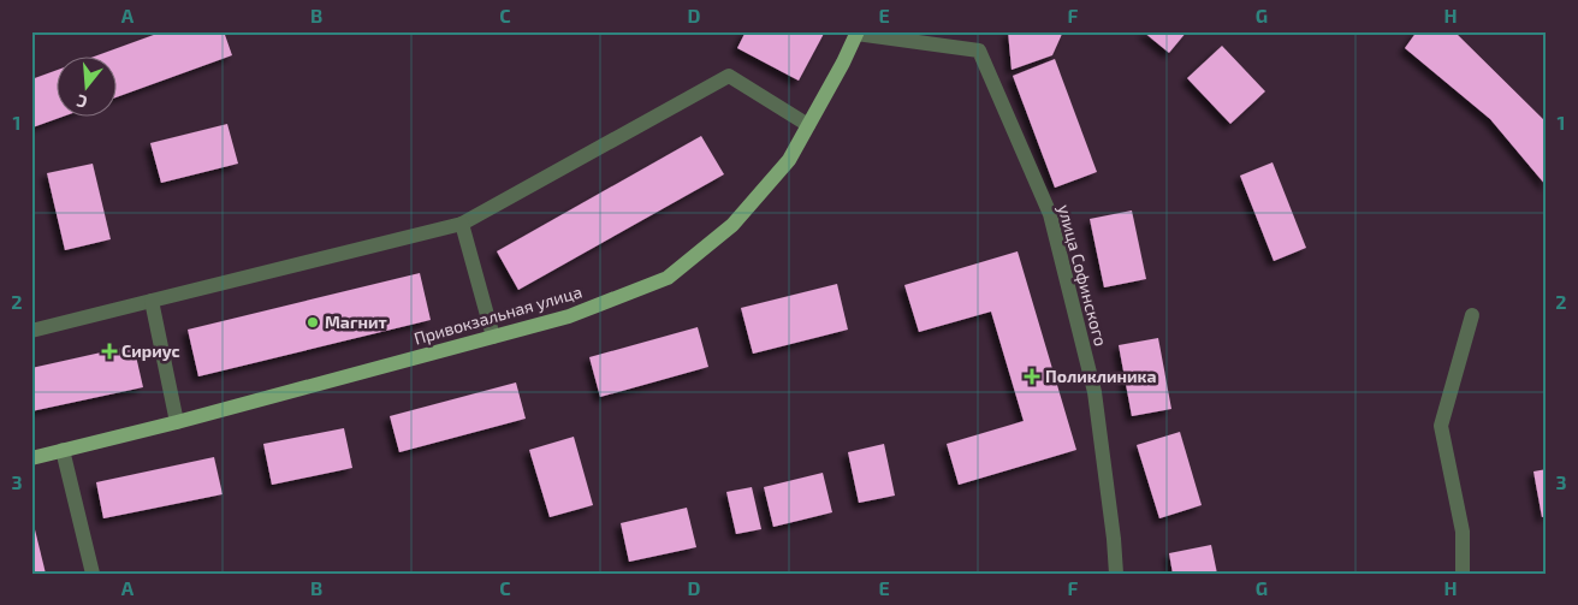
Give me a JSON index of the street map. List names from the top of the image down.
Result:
{
  "streets": {
    "main road": ["Привокзальная улица"],
    "street": ["улица Софинского"]
  },
  "crossings": [
    ["улица Софинского", "Привокзальная улица"]
  ],
  "places": {
    "other": ["Магнит"],
    "health": ["Сириус", "Поликлиника"]
  },
  "north": "bottom",
  "grid": {
    "columns": [
      "A",
      "B",
      "C",
      "D",
      "E",
      "F",
      "G",
      "H"
    ],
    "rows": ["1", "2", "3"]
  }
}
